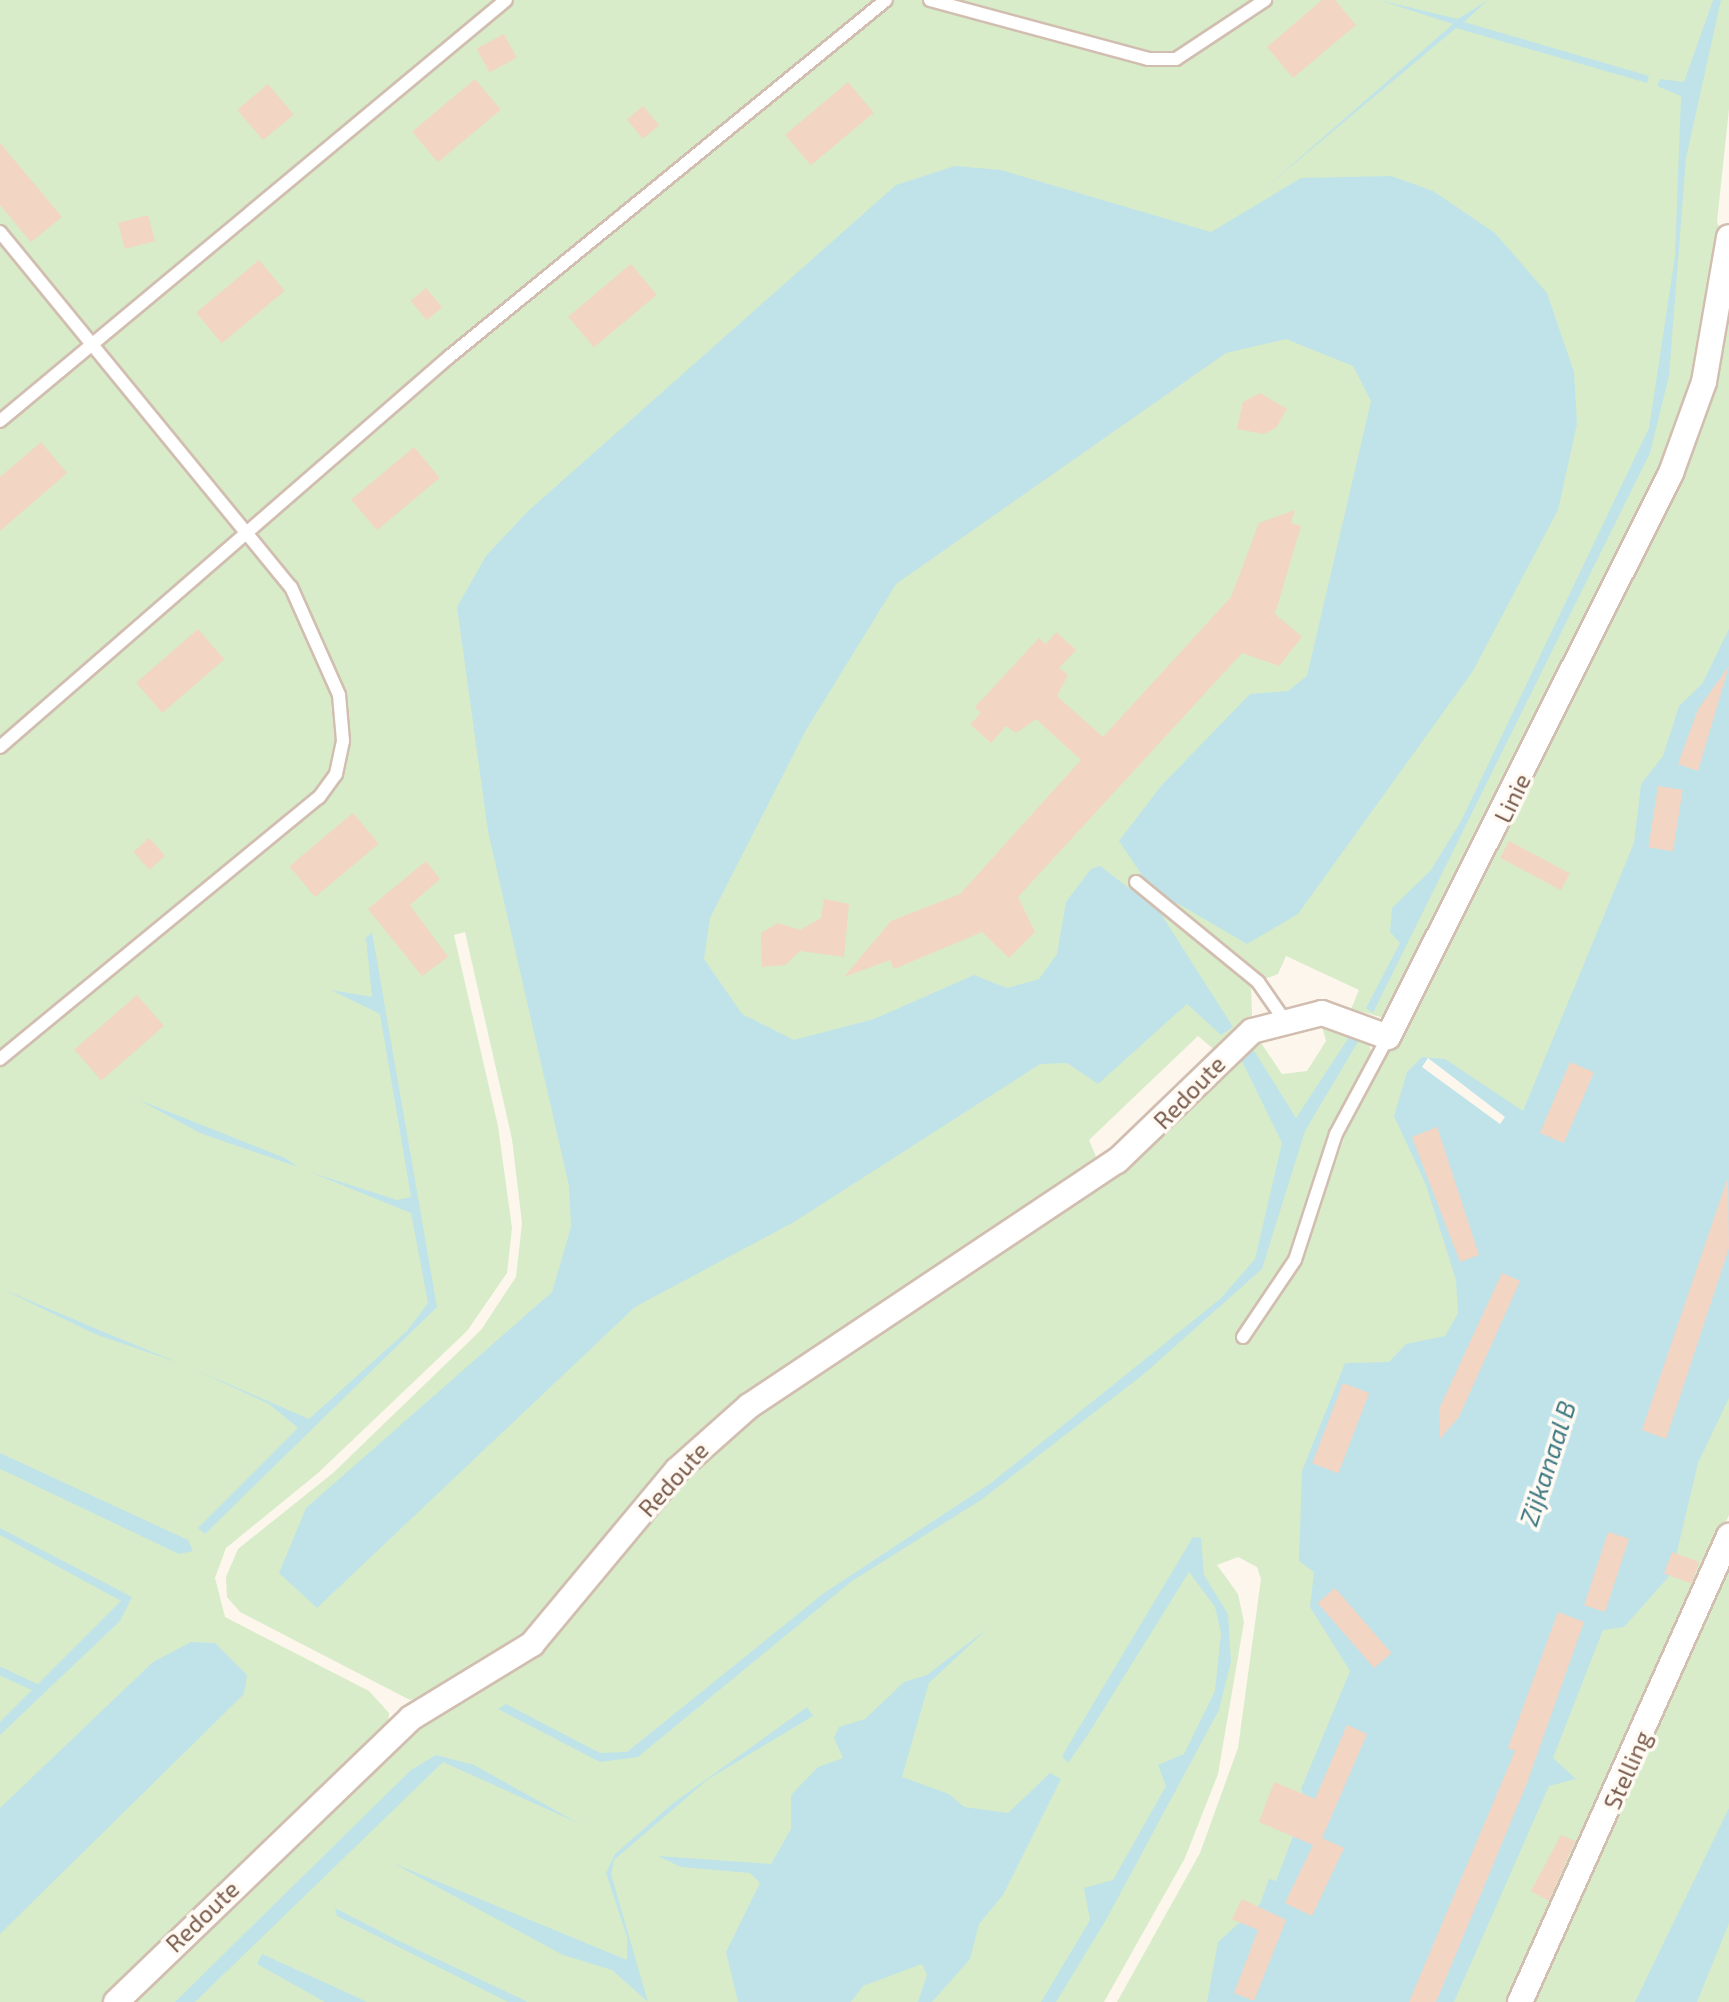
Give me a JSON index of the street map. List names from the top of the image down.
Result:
{
  "streets": {
    "street": ["Linie", "Redoute", "Stelling"]
  },
  "water": ["Zijkanaal B"]
}
